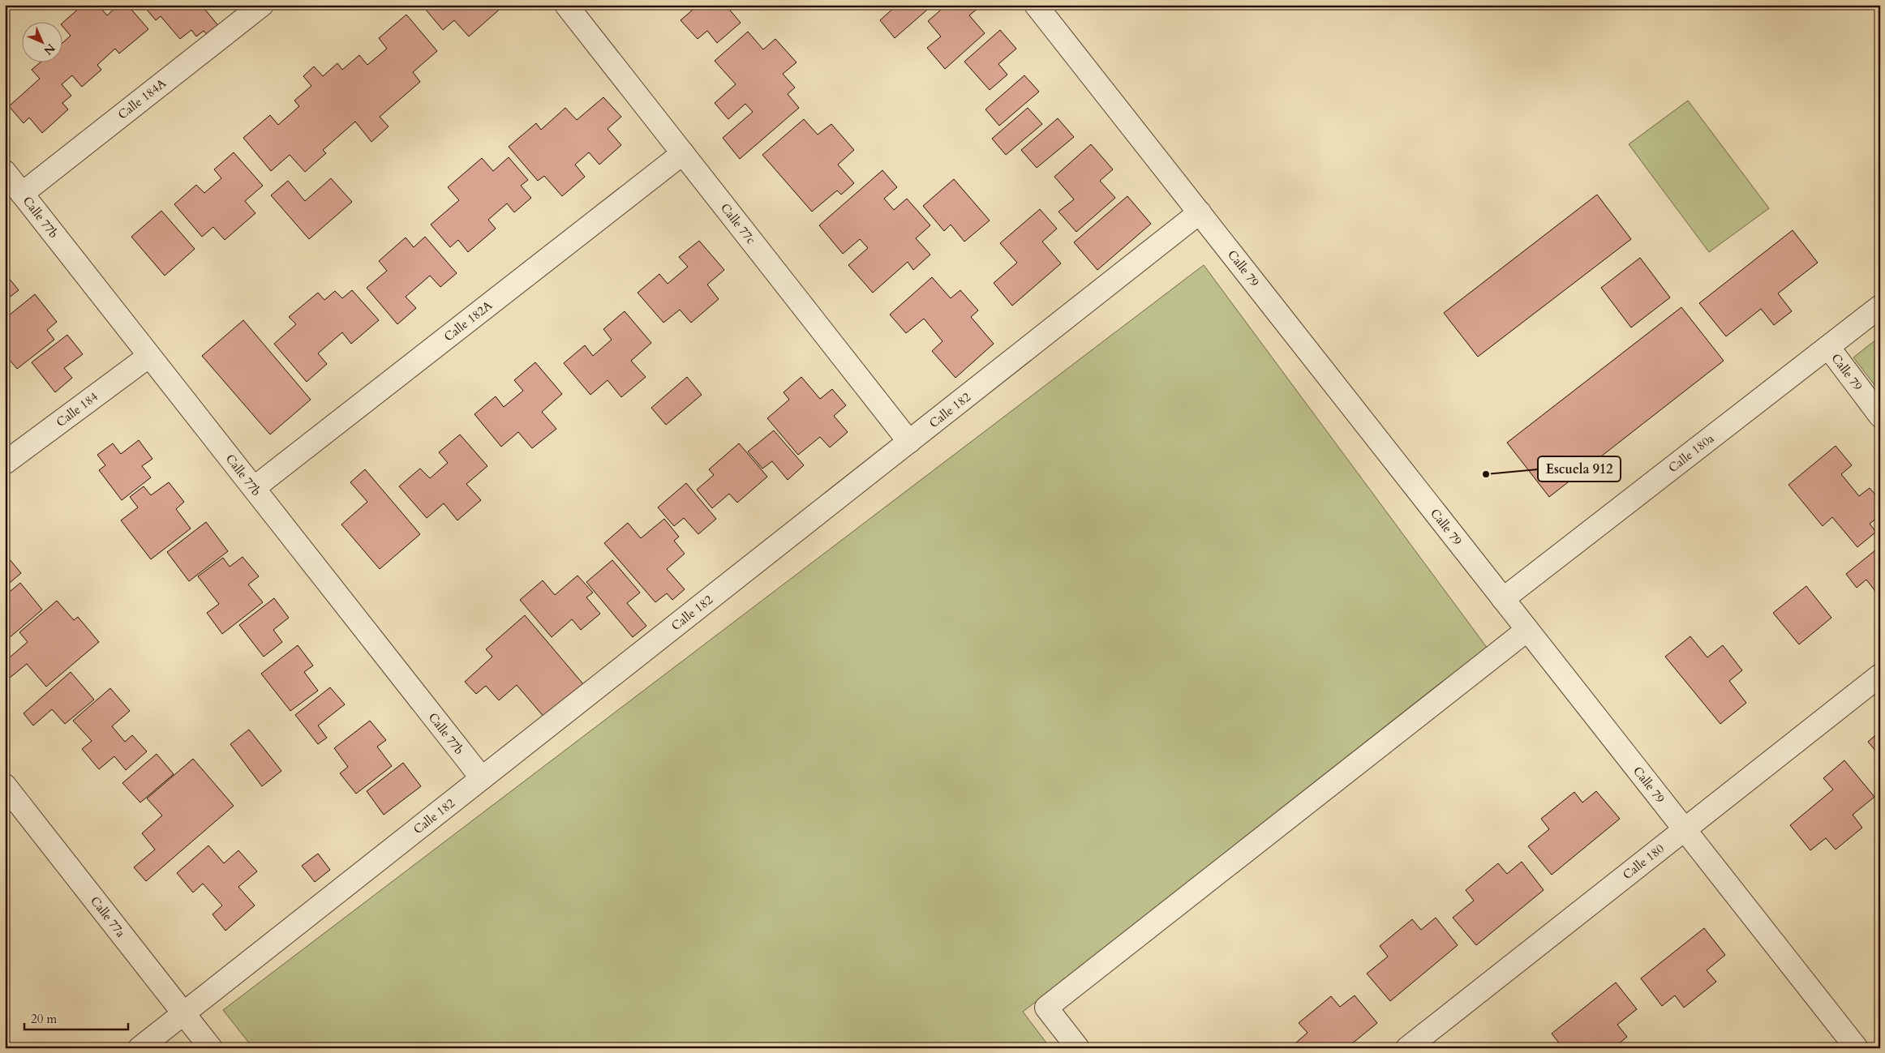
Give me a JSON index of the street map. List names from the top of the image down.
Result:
{
  "streets": {
    "street": [
      "Calle 184A",
      "Calle 77b",
      "Calle 77c",
      "Calle 79",
      "Calle 182A",
      "Calle 184",
      "Calle 182",
      "Calle 180a",
      "Calle 180",
      "Calle 77a"
    ]
  },
  "crossings": [
    ["Calle 184A", "Calle 77b"],
    ["Calle 77b", "Calle 182A"],
    ["Calle 77b", "Calle 184"],
    ["Calle 77b", "Calle 182"],
    ["Calle 77c", "Calle 182A"],
    ["Calle 77c", "Calle 182"],
    ["Calle 79", "Calle 182"],
    ["Calle 79", "Calle 180a"],
    ["Calle 79", "Calle 180"],
    ["Calle 182", "Calle 77a"]
  ],
  "places": ["Escuela 912"],
  "scale_bar": "20 m",
  "north": "bottom right"
}
